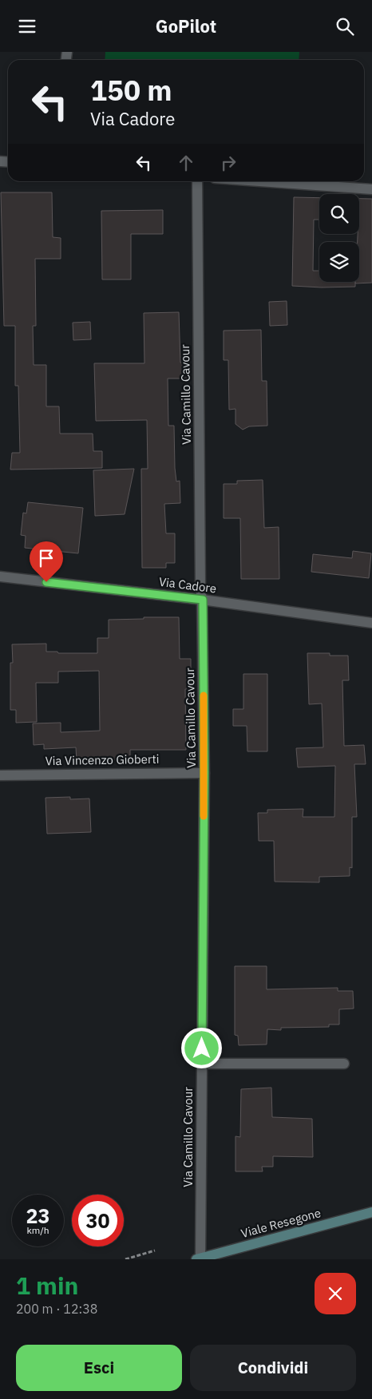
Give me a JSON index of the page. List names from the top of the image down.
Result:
{
  "streets": {
    "street": [
      "Via Camillo Cavour",
      "Via Cadore",
      "Via Vincenzo Gioberti",
      "Viale Resegone"
    ]
  },
  "crossings": [
    ["Via Camillo Cavour", "Via Cadore"],
    ["Via Camillo Cavour", "Via Vincenzo Gioberti"],
    ["Via Camillo Cavour", "Viale Resegone"]
  ],
  "page": {
    "header": "GoPilot",
    "turn": ["150 m", "Via Cadore"],
    "speed": "23 km/h",
    "limit": "30",
    "heading": ["1 min", "200 m · 12:38"],
    "buttons": ["Esci", "Condividi"]
  }
}
